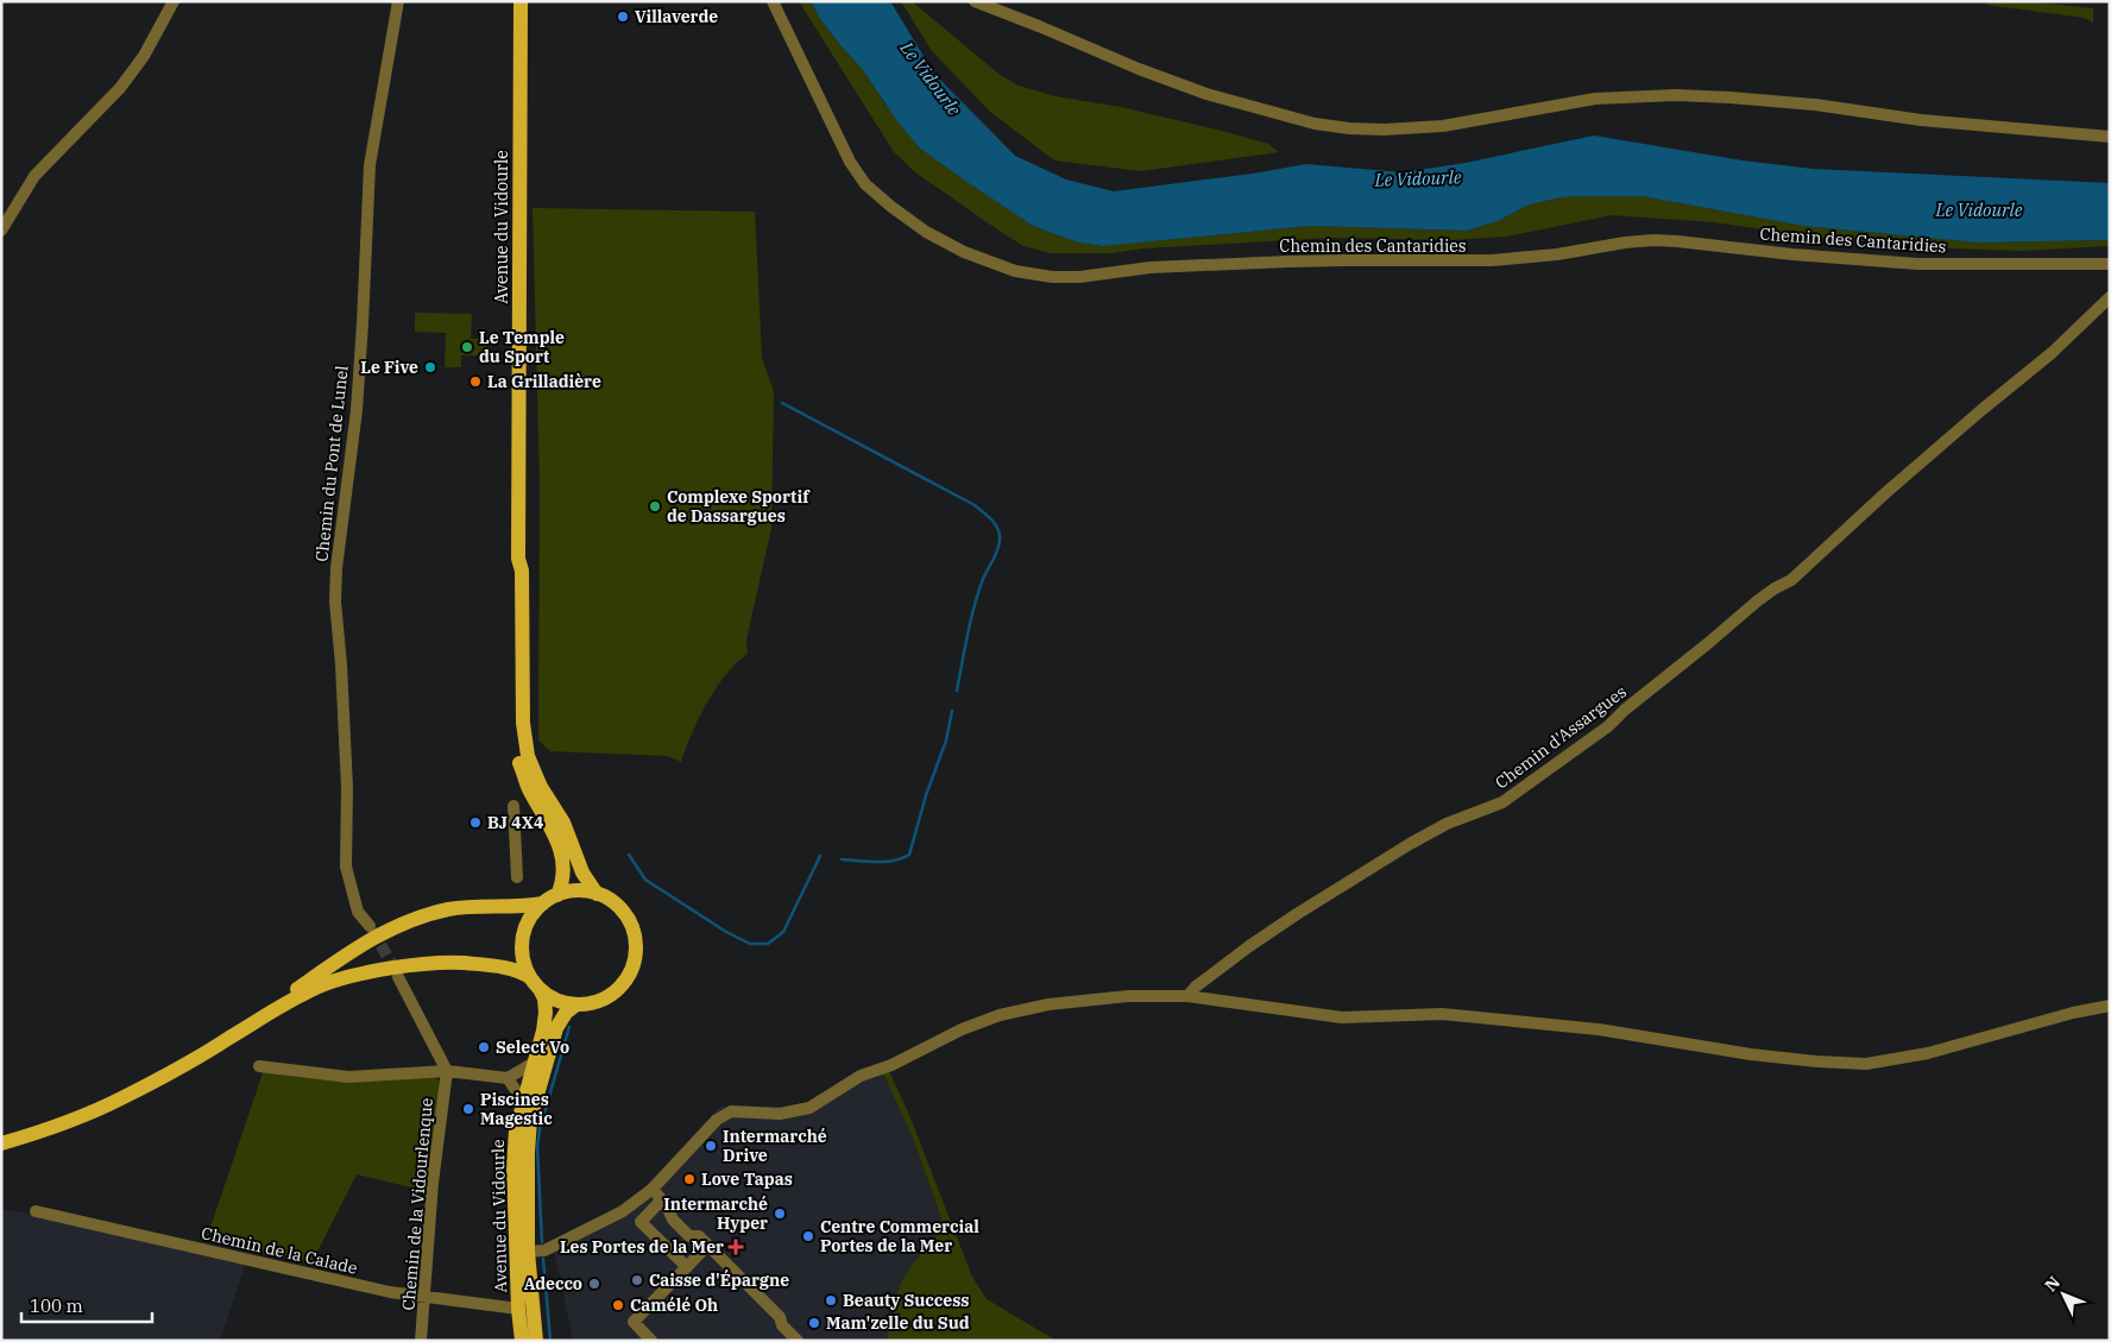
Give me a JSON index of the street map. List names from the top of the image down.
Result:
{
  "streets": {
    "main road": ["Avenue du Vidourle"],
    "street": [
      "Chemin des Cantaridies",
      "Chemin du Pont de Lunel",
      "Chemin d'Assargues",
      "Chemin de la Vidourlenque",
      "Chemin de la Calade"
    ]
  },
  "crossings": [
    ["Avenue du Vidourle", "Chemin de la Calade"],
    ["Chemin de la Vidourlenque", "Chemin de la Calade"]
  ],
  "water": ["Le Vidourle"],
  "places": {
    "other": [
      "Villaverde",
      "Le Temple du Sport",
      "Le Five",
      "La Grilladière",
      "Complexe Sportif de Dassargues",
      "BJ 4X4",
      "Select Vo",
      "Piscines Magestic",
      "Intermarché Drive",
      "Love Tapas",
      "Intermarché Hyper",
      "Centre Commercial Portes de la Mer",
      "Caisse d'Épargne",
      "Adecco",
      "Beauty Success",
      "Camélé Oh",
      "Mam'zelle du Sud"
    ],
    "health": ["Les Portes de la Mer"]
  },
  "scale_bar": "100 m",
  "north": "top left"
}
